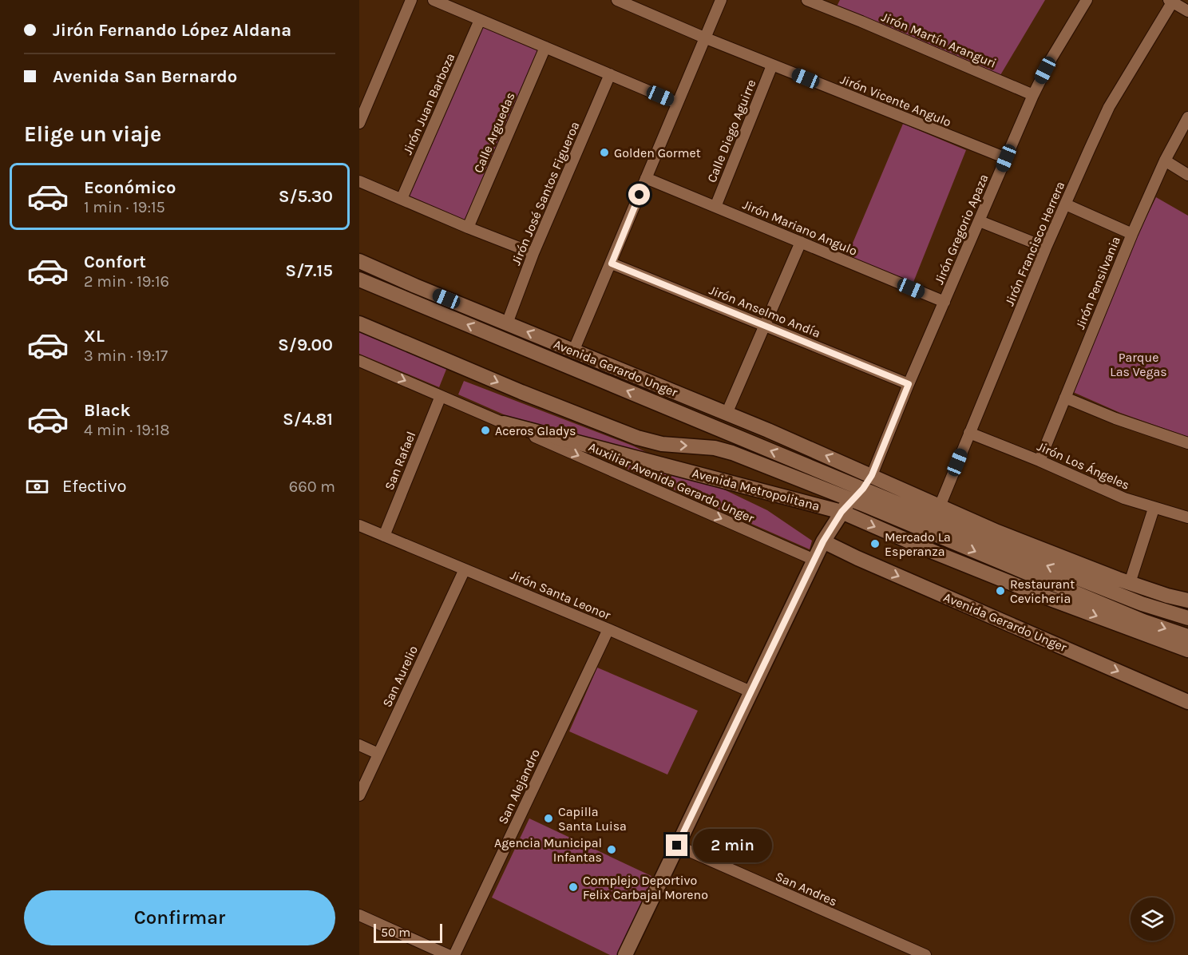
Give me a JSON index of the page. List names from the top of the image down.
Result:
{
  "streets": {
    "street": [
      "Jirón Martín Aranguri",
      "Jirón Vicente Angulo",
      "Jirón Juan Barboza",
      "Calle Diego Aguirre",
      "Calle Arguedas",
      "Jirón José Santos Figueroa",
      "Jirón Mariano Angulo",
      "Jirón Gregorio Apaza",
      "Jirón Francisco Herrera",
      "Jirón Pensilvania",
      "Jirón Anselmo Andía",
      "Avenida Gerardo Unger",
      "San Rafael",
      "Jirón Los Ángeles",
      "Auxiliar Avenida Gerardo Unger",
      "Avenida Metropolitana",
      "Jirón Santa Leonor",
      "San Aurelio",
      "San Alejandro",
      "San Andres"
    ]
  },
  "crossings": [
    ["Jirón Martín Aranguri", "Jirón Gregorio Apaza"],
    ["Jirón Vicente Angulo", "Calle Diego Aguirre"],
    ["Jirón Vicente Angulo", "Jirón Gregorio Apaza"],
    ["Calle Diego Aguirre", "Jirón Mariano Angulo"],
    ["Jirón José Santos Figueroa", "Avenida Gerardo Unger"],
    ["Jirón Mariano Angulo", "Jirón Gregorio Apaza"],
    ["Jirón Gregorio Apaza", "Jirón Anselmo Andía"],
    ["Jirón Gregorio Apaza", "Avenida Gerardo Unger"],
    ["Jirón Francisco Herrera", "Jirón Los Ángeles"],
    ["Jirón Pensilvania", "Jirón Los Ángeles"],
    ["San Rafael", "Auxiliar Avenida Gerardo Unger"],
    ["San Rafael", "Jirón Santa Leonor"],
    ["Auxiliar Avenida Gerardo Unger", "Avenida Metropolitana"],
    ["Jirón Santa Leonor", "San Aurelio"],
    ["Jirón Santa Leonor", "San Alejandro"]
  ],
  "parks": ["Parque Las Vegas"],
  "places": [
    "Golden Gormet",
    "Aceros Gladys",
    "Mercado La Esperanza",
    "Restaurant Cevicheria",
    "Capilla Santa Luisa",
    "Agencia Municipal Infantas",
    "Complejo Deportivo Felix Carbajal Moreno"
  ],
  "scale_bar": "50 m",
  "page": {
    "banner": ["Jirón Fernando López Aldana", "Avenida San Bernardo"],
    "heading": "Elige un viaje",
    "list": [
      {
        "name": "Económico",
        "note": "1 min · 19:15",
        "value": "S/5.30"
      },
      {
        "name": "Confort",
        "note": "2 min · 19:16",
        "value": "S/7.15"
      },
      {
        "name": "XL",
        "note": "3 min · 19:17",
        "value": "S/9.00"
      },
      {
        "name": "Black",
        "note": "4 min · 19:18",
        "value": "S/4.81"
      }
    ],
    "pay": ["Efectivo", "660 m"],
    "bubble": "2 min",
    "buttons": "Confirmar",
    "scale": "50 m"
  }
}
